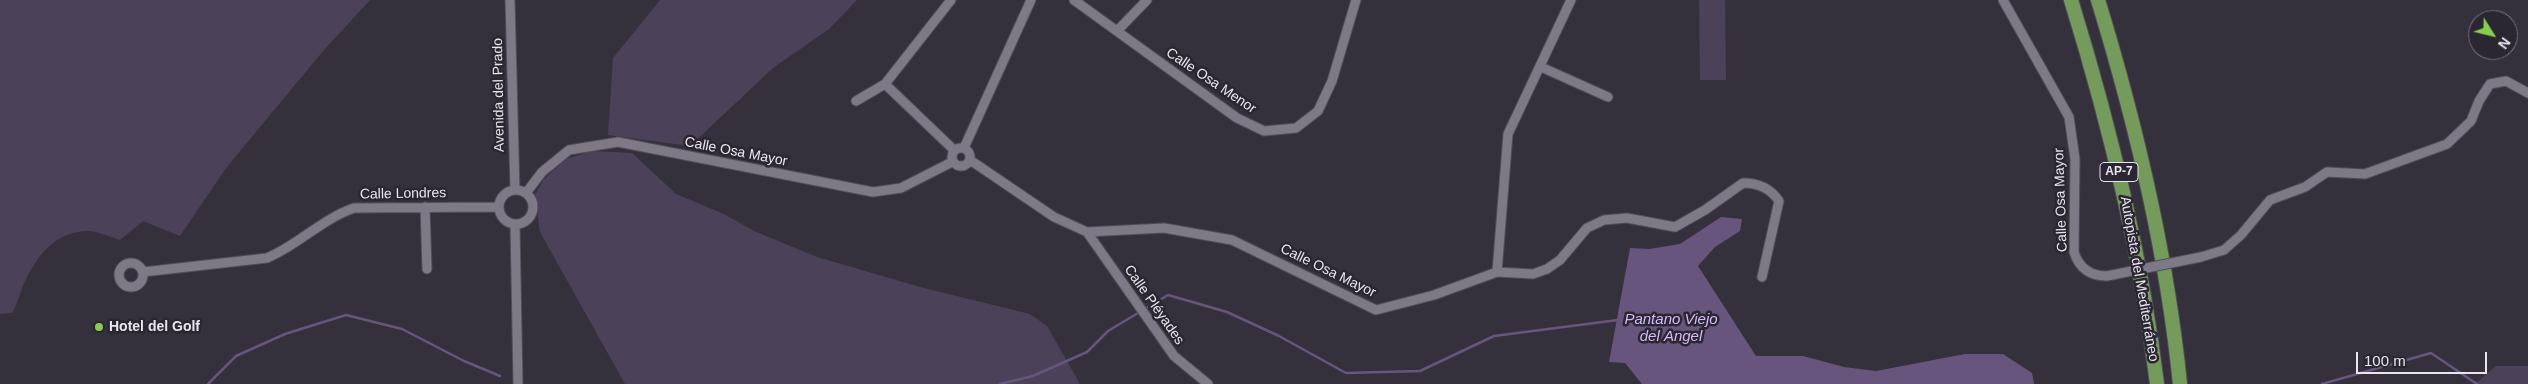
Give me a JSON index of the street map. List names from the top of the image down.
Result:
{
  "streets": {
    "highway": ["AP-7", "Autopista del Mediterráneo"],
    "street": [
      "Calle Osa Menor",
      "Avenida del Prado",
      "Calle Osa Mayor",
      "Calle Londres",
      "Calle Pléyades"
    ]
  },
  "crossings": [
    ["Avenida del Prado", "Calle Osa Mayor"],
    ["Avenida del Prado", "Calle Londres"],
    ["Calle Osa Mayor", "Calle Londres"],
    ["Calle Osa Mayor", "Calle Pléyades"]
  ],
  "water": ["Pantano Viejo del Angel"],
  "places": ["Hotel del Golf"],
  "scale_bar": "100 m",
  "north": "bottom right"
}
